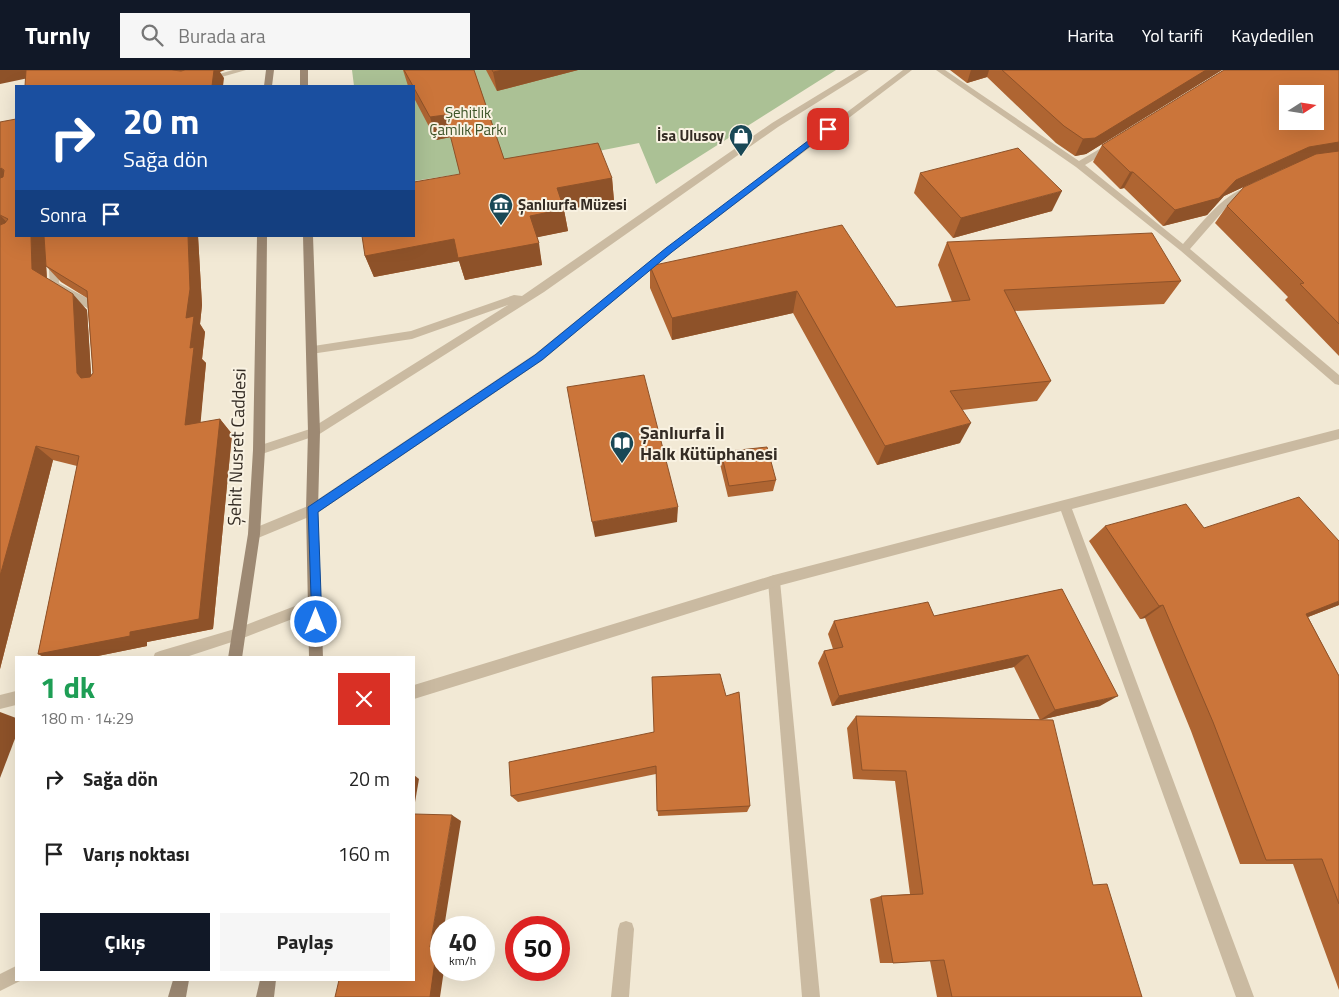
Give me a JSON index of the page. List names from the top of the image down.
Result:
{
  "streets": {
    "main road": ["Şehit Nusret Caddesi"]
  },
  "parks": ["Şehitlik Çamlık Parkı"],
  "places": {
    "shop": ["İsa Ulusoy"],
    "museum": ["Şanlıurfa Müzesi"],
    "library": ["Şanlıurfa İl Halk Kütüphanesi"]
  },
  "north": "right",
  "page": {
    "header": "Turnly",
    "search": "Burada ara",
    "nav": ["Harita", "Yol tarifi", "Kaydedilen"],
    "turn": ["20 m", "Sağa dön"],
    "then": "Sonra",
    "heading": ["1 dk", "180 m · 14:29"],
    "list": [
      {
        "name": "Sağa dön",
        "value": "20 m"
      },
      {
        "name": "Varış noktası",
        "value": "160 m"
      }
    ],
    "buttons": ["Çıkış", "Paylaş"],
    "speed": "40 km/h",
    "limit": "50"
  }
}
